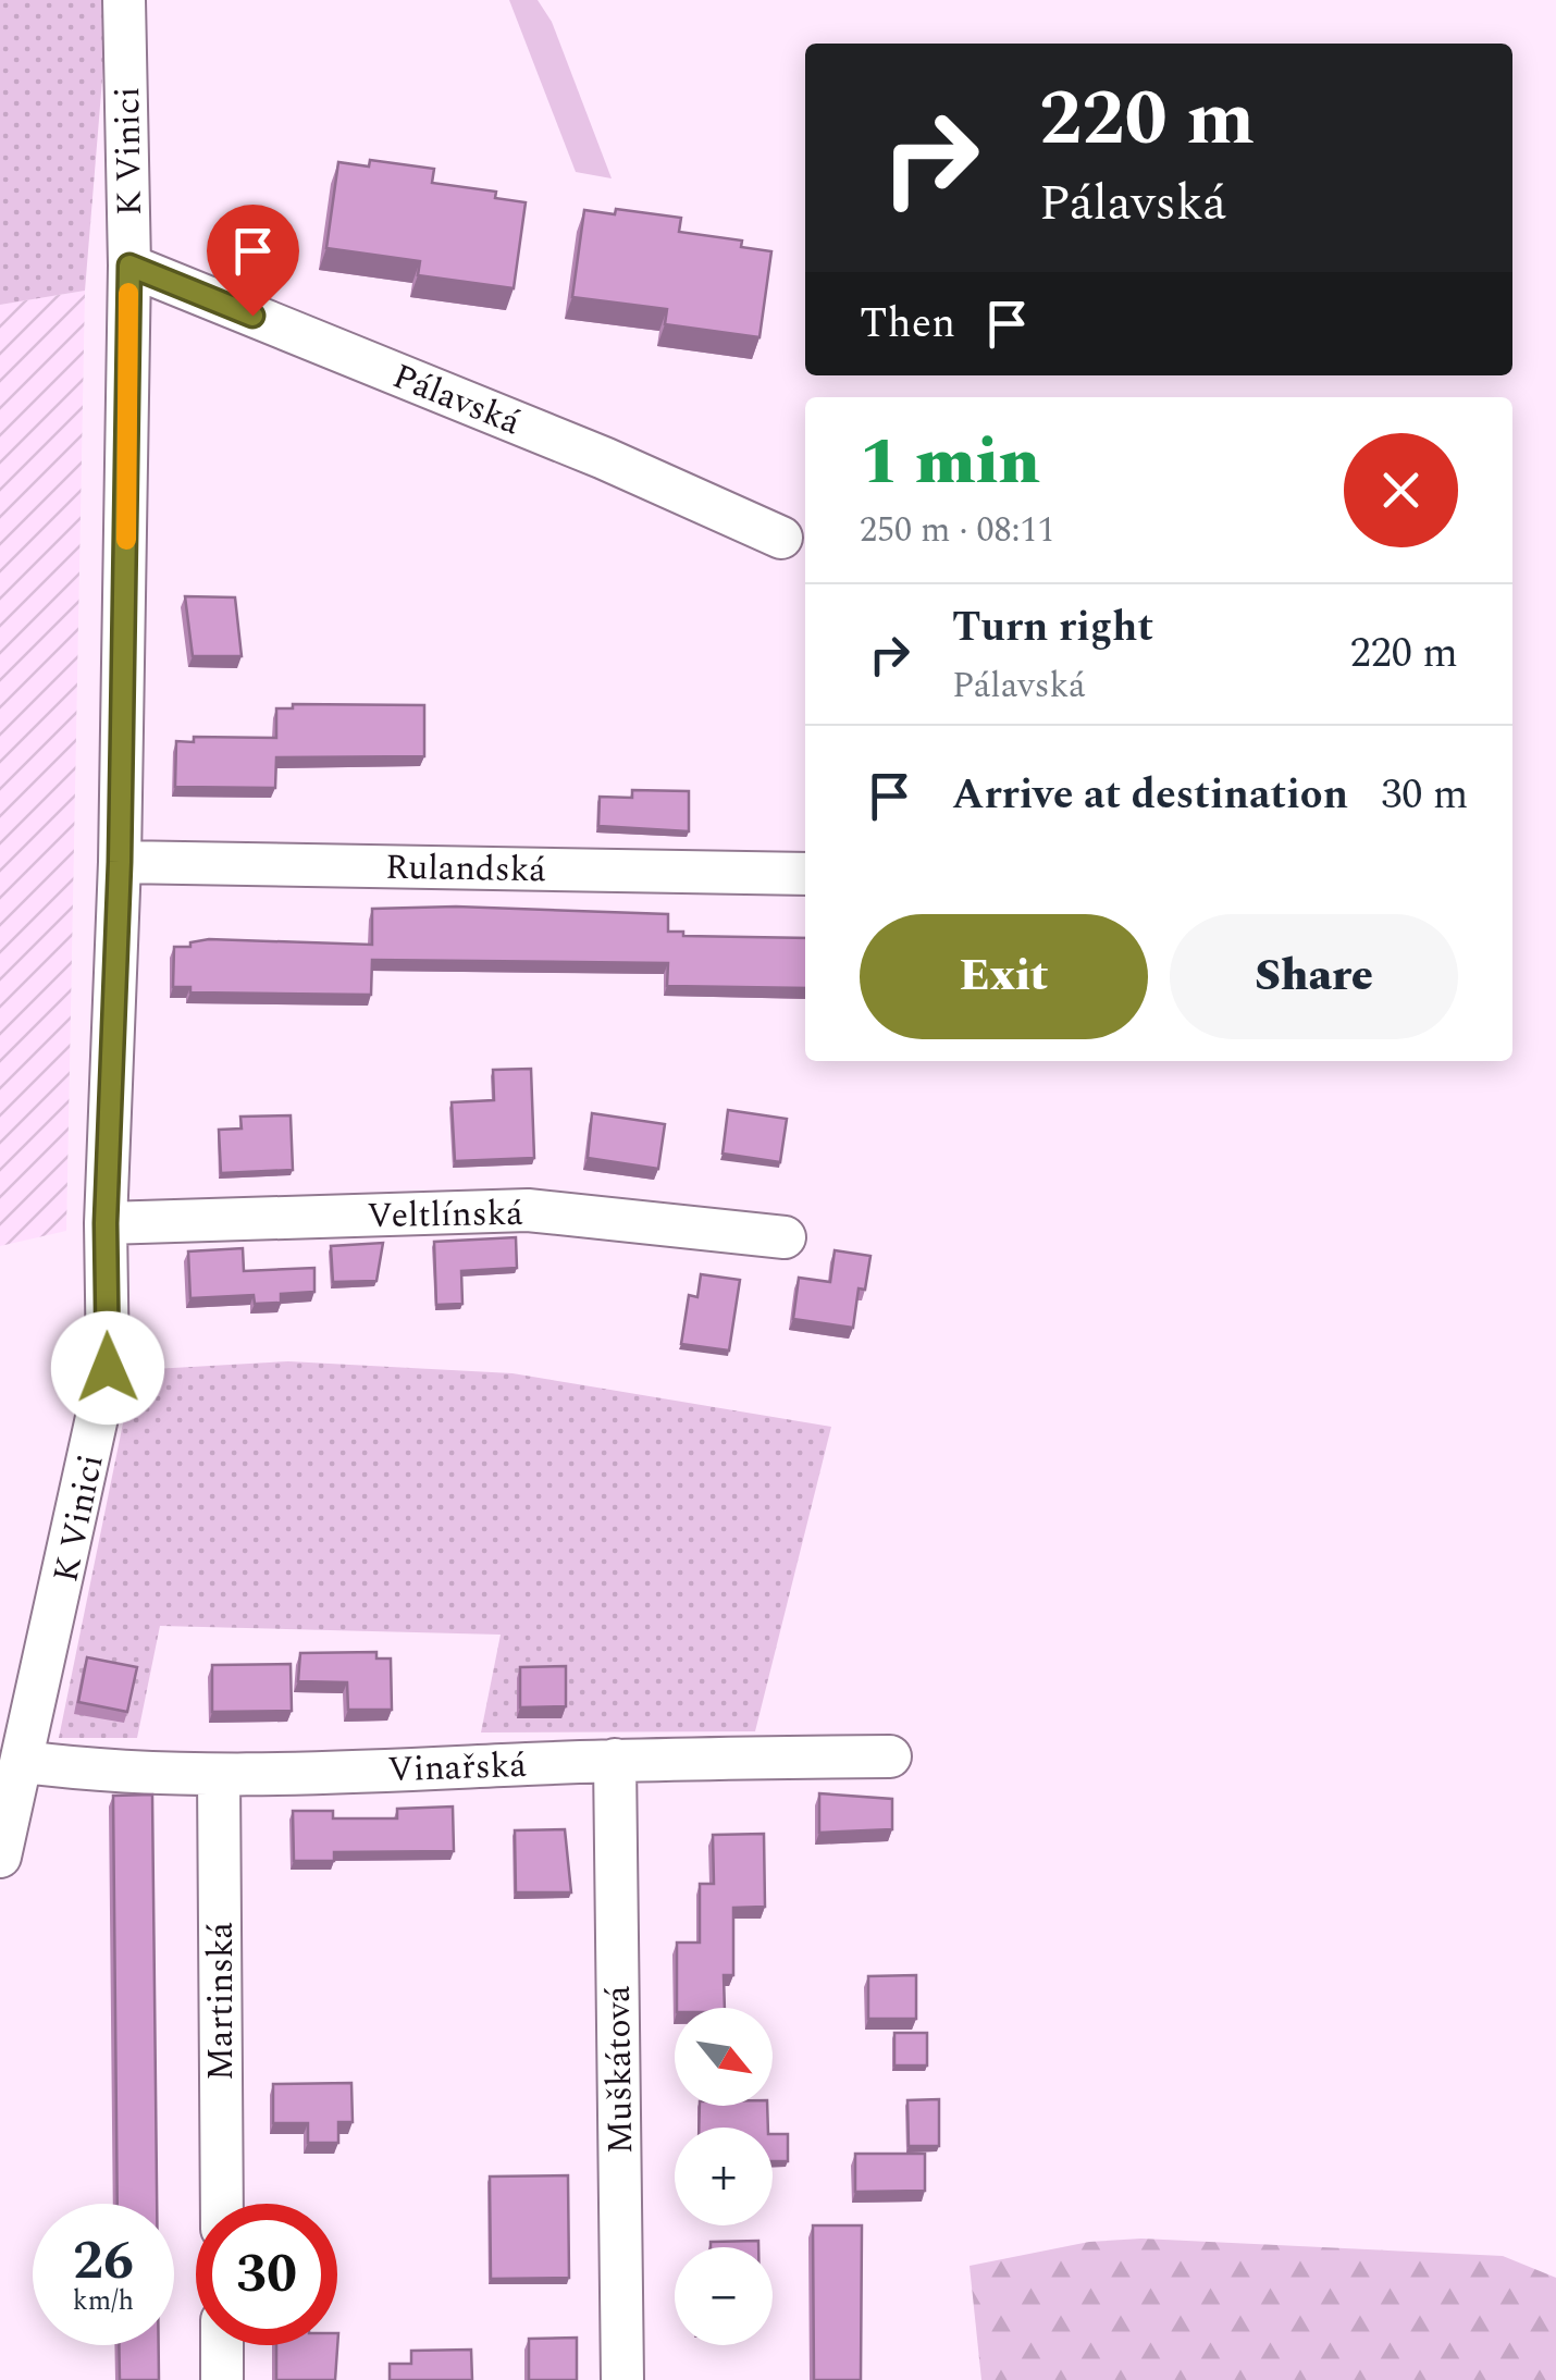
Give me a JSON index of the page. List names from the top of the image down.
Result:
{
  "streets": {
    "street": [
      "K Vinici",
      "Pálavská",
      "Rulandská",
      "Veltlínská",
      "Vinařská",
      "Martinská",
      "Muškátová"
    ]
  },
  "crossings": [
    ["K Vinici", "Pálavská"],
    ["K Vinici", "Rulandská"],
    ["K Vinici", "Veltlínská"],
    ["K Vinici", "Vinařská"],
    ["Vinařská", "Martinská"],
    ["Vinařská", "Muškátová"]
  ],
  "north": "bottom right",
  "page": {
    "turn": ["220 m", "Pálavská"],
    "then": "Then",
    "heading": ["1 min", "250 m · 08:11"],
    "list": [
      {
        "name": "Turn right",
        "note": "Pálavská",
        "value": "220 m"
      },
      {
        "name": "Arrive at destination",
        "value": "30 m"
      }
    ],
    "buttons": ["Exit", "Share"],
    "map_buttons": ["+", "−"],
    "speed": "26 km/h",
    "limit": "30"
  }
}
